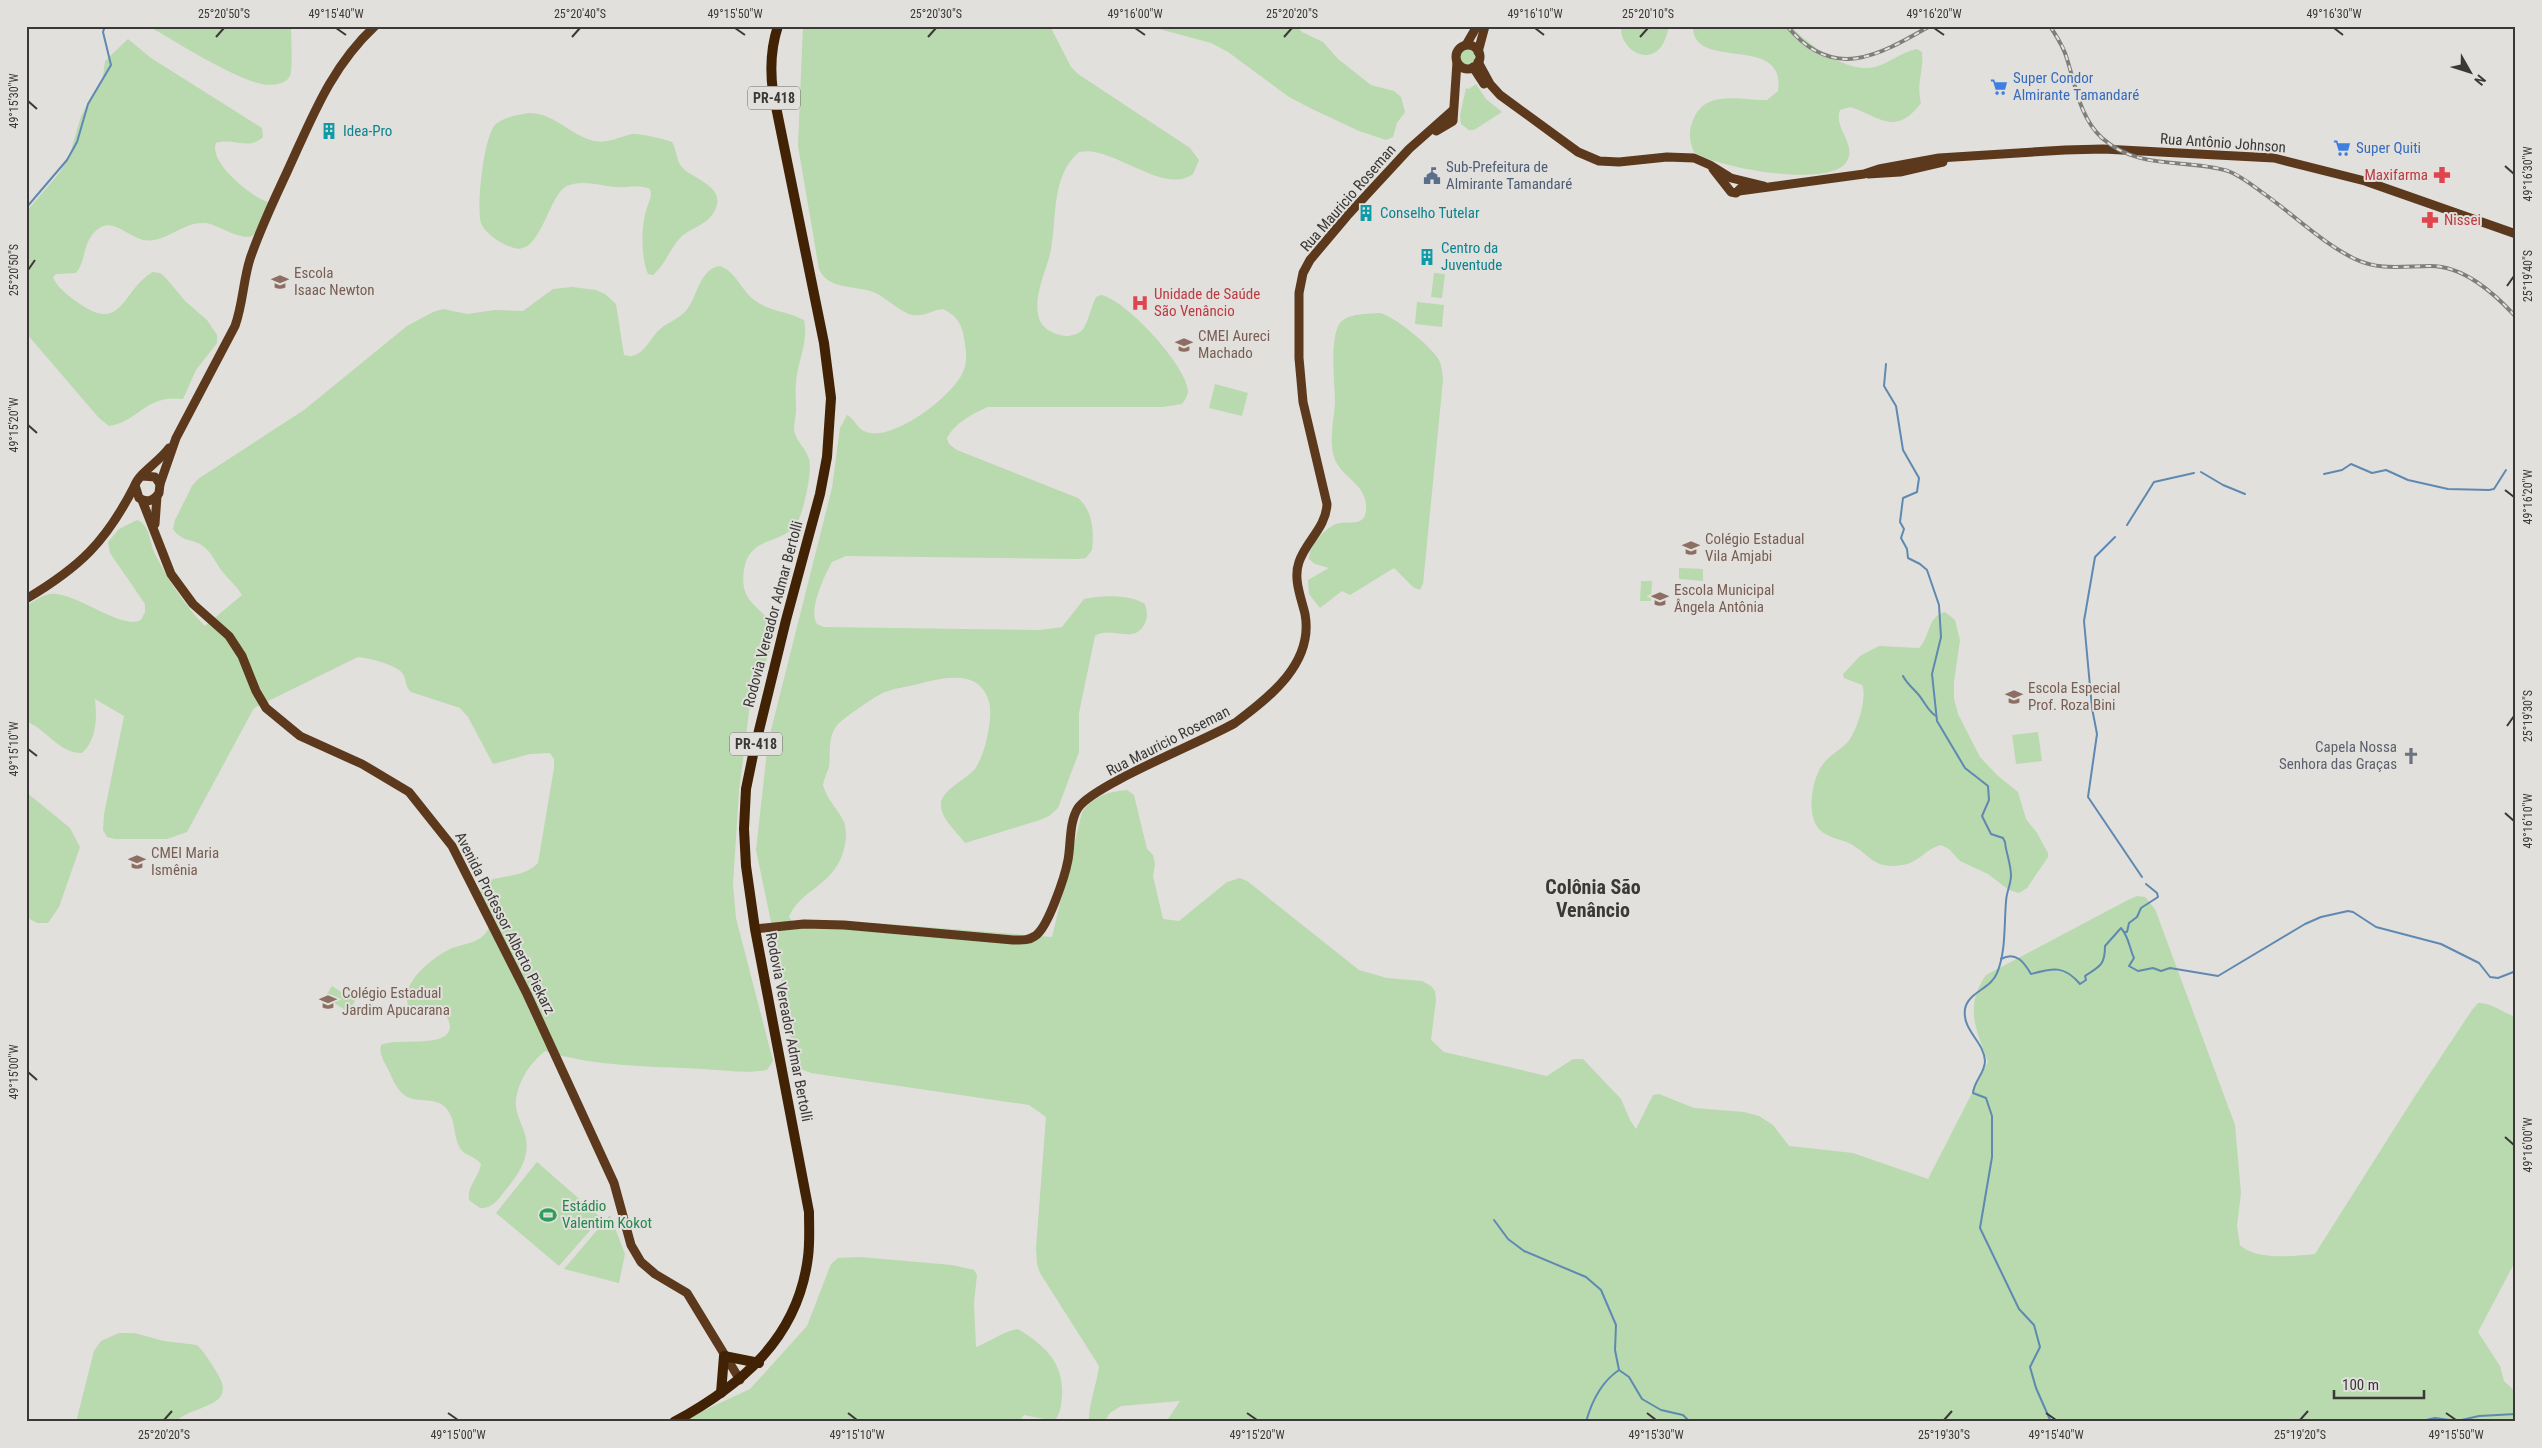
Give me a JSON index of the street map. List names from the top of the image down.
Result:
{
  "streets": {
    "highway": ["PR-418", "Rodovia Vereador Admar Bertolli"],
    "main road": ["Rua Antônio Johnson", "Rua Mauricio Roseman", "Avenida Professor Alberto Piekarz"]
  },
  "crossings": [
    ["Rua Antônio Johnson", "Rua Mauricio Roseman"],
    ["Rua Mauricio Roseman", "Rodovia Vereador Admar Bertolli"]
  ],
  "districts": ["Colônia São Venâncio"],
  "places": {
    "supermarket": ["Super Condor Almirante Tamandaré", "Super Quiti"],
    "building": ["Idea-Pro", "Conselho Tutelar", "Centro da Juventude"],
    "pharmacy": ["Maxifarma", "Nissei"],
    "public building": ["Sub-Prefeitura de Almirante Tamandaré"],
    "school or university": [
      "Escola Isaac Newton",
      "CMEI Aureci Machado",
      "Colégio Estadual Vila Amjabi",
      "Escola Municipal Ângela Antônia",
      "Escola Especial Prof. Roza Bini",
      "CMEI Maria Ismênia",
      "Colégio Estadual Jardim Apucarana"
    ],
    "hospital": ["Unidade de Saúde São Venâncio"],
    "church": ["Capela Nossa Senhora das Graças"],
    "sports": ["Estádio Valentim Kokot"]
  },
  "scale_bar": "100 m",
  "north": "bottom right",
  "coordinates": [
    "25°20'50\"S",
    "49°15'40\"W",
    "25°20'40\"S",
    "49°15'50\"W",
    "25°20'30\"S",
    "49°16'00\"W",
    "25°20'20\"S",
    "49°16'10\"W",
    "25°20'10\"S",
    "49°16'20\"W",
    "49°16'30\"W",
    "49°15'30\"W",
    "25°19'40\"S",
    "49°15'20\"W",
    "25°19'30\"S",
    "49°15'10\"W",
    "49°15'00\"W",
    "25°19'20\"S"
  ]
}
